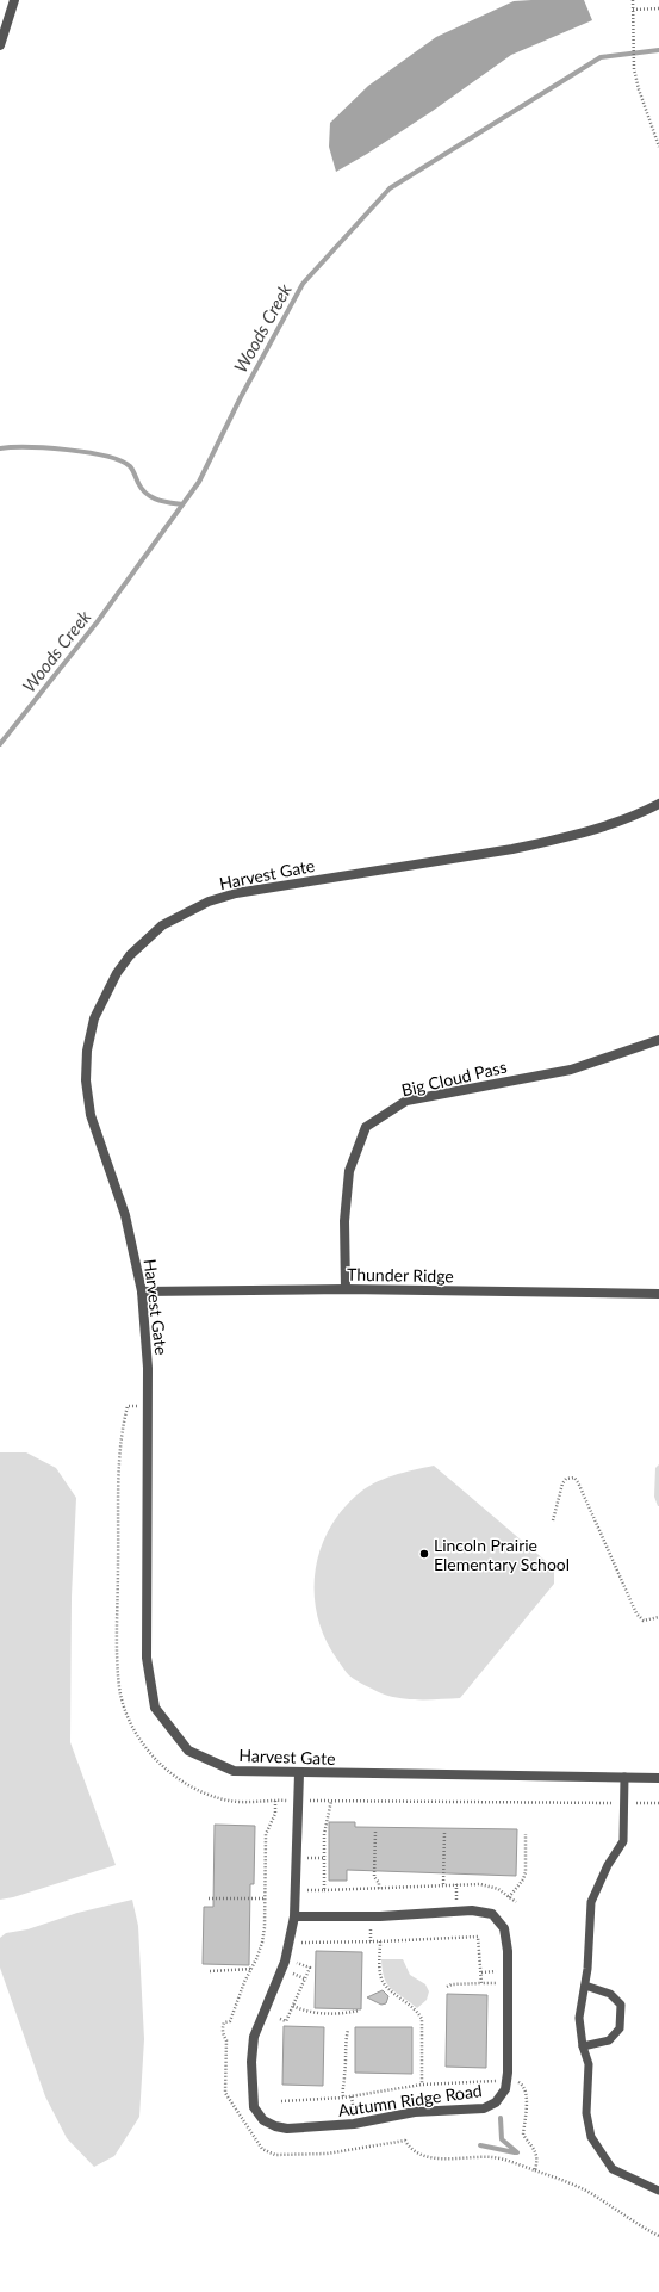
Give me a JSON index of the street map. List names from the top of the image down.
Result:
{
  "streets": {
    "street": [
      "Harvest Gate",
      "Big Cloud Pass",
      "Thunder Ridge",
      "Autumn Ridge Road"
    ]
  },
  "crossings": [
    ["Harvest Gate", "Thunder Ridge"],
    ["Harvest Gate", "Autumn Ridge Road"],
    ["Big Cloud Pass", "Thunder Ridge"]
  ],
  "water": ["Woods Creek"],
  "places": ["Lincoln Prairie Elementary School"]
}
